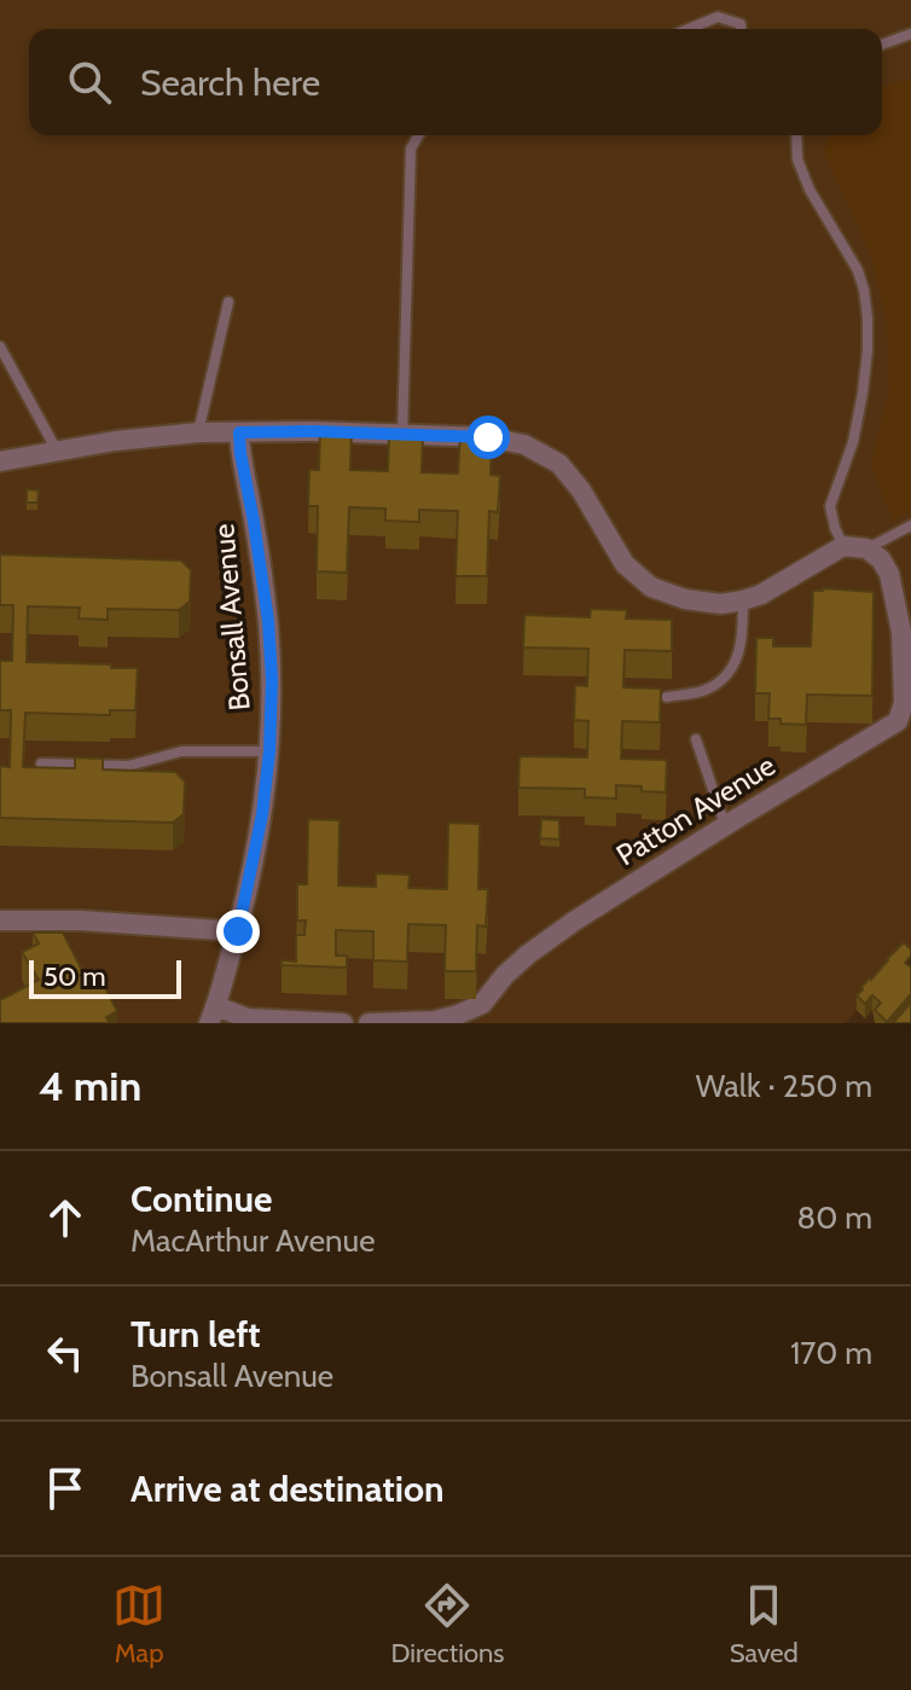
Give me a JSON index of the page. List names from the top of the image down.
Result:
{
  "streets": {
    "street": ["Bonsall Avenue", "Patton Avenue"]
  },
  "scale_bar": "50 m",
  "page": {
    "search": "Search here",
    "scale": "50 m",
    "heading": ["4 min", "Walk · 250 m"],
    "list": [
      ["Continue", "MacArthur Avenue", "80 m"],
      ["Turn left", "Bonsall Avenue", "170 m"],
      "Arrive at destination"
    ],
    "nav": ["Map", "Directions", "Saved"]
  }
}
